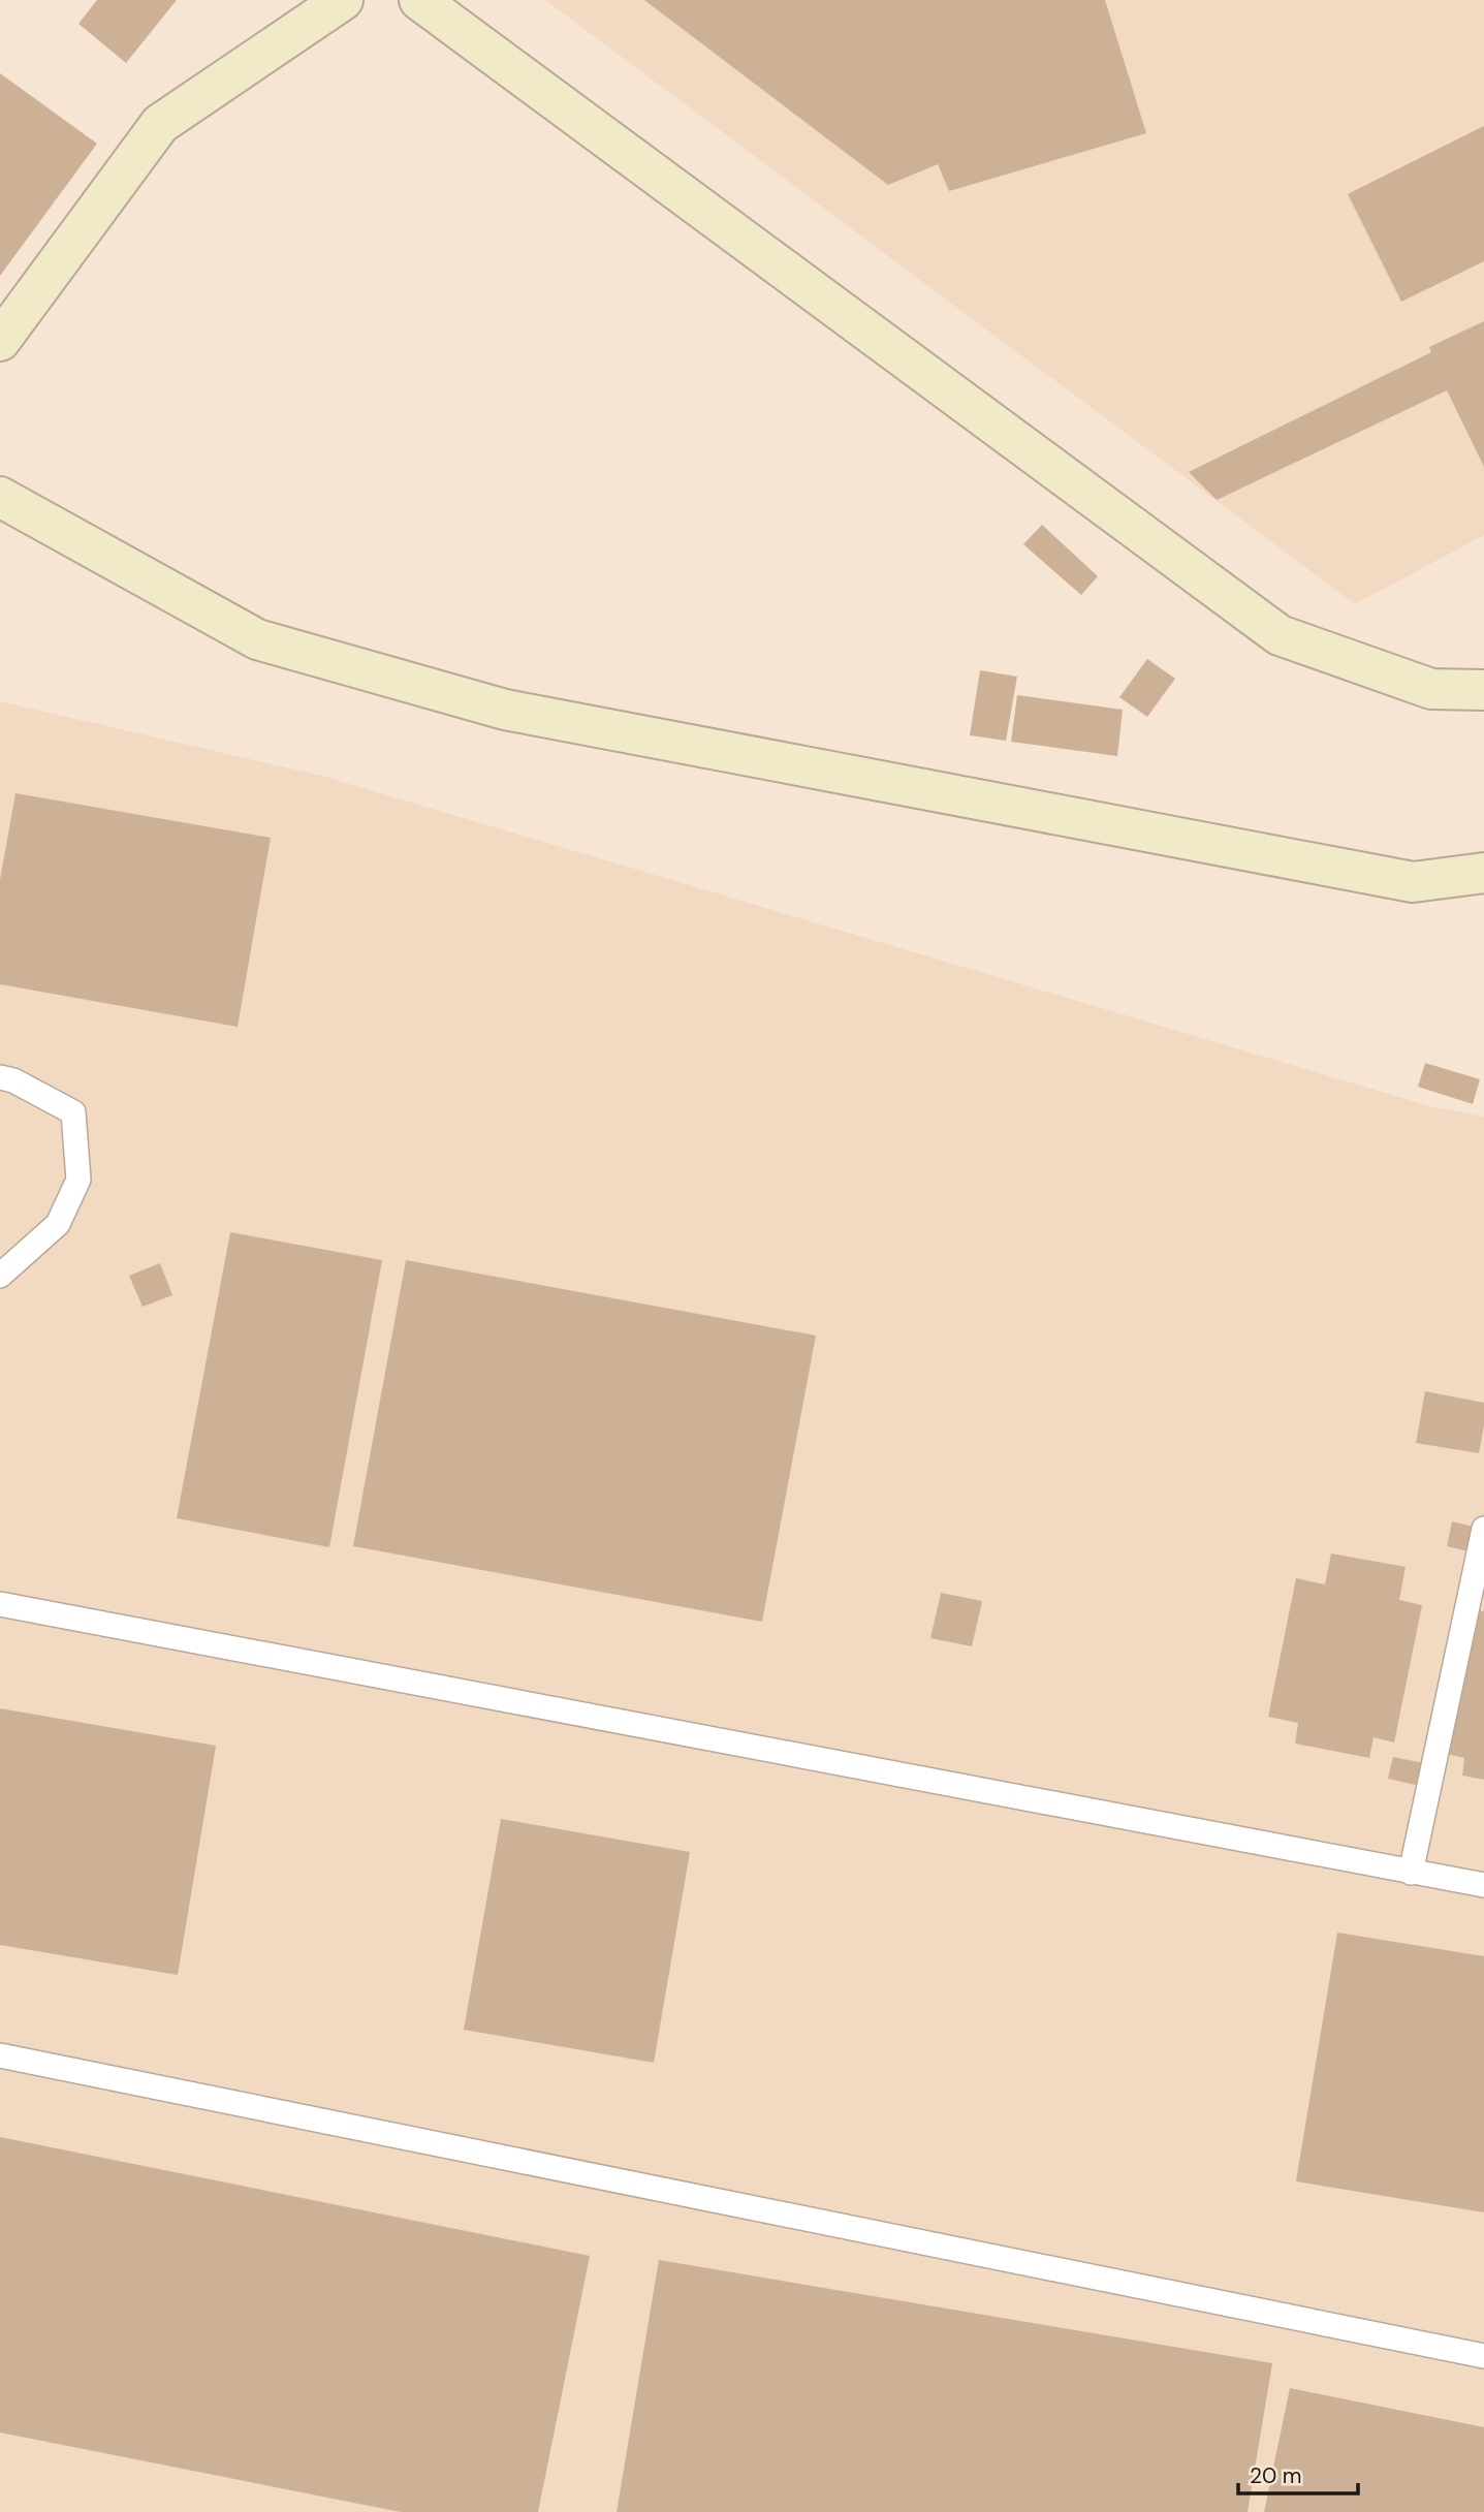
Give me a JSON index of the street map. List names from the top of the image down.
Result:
{
  "scale_bar": "20 m"
}
